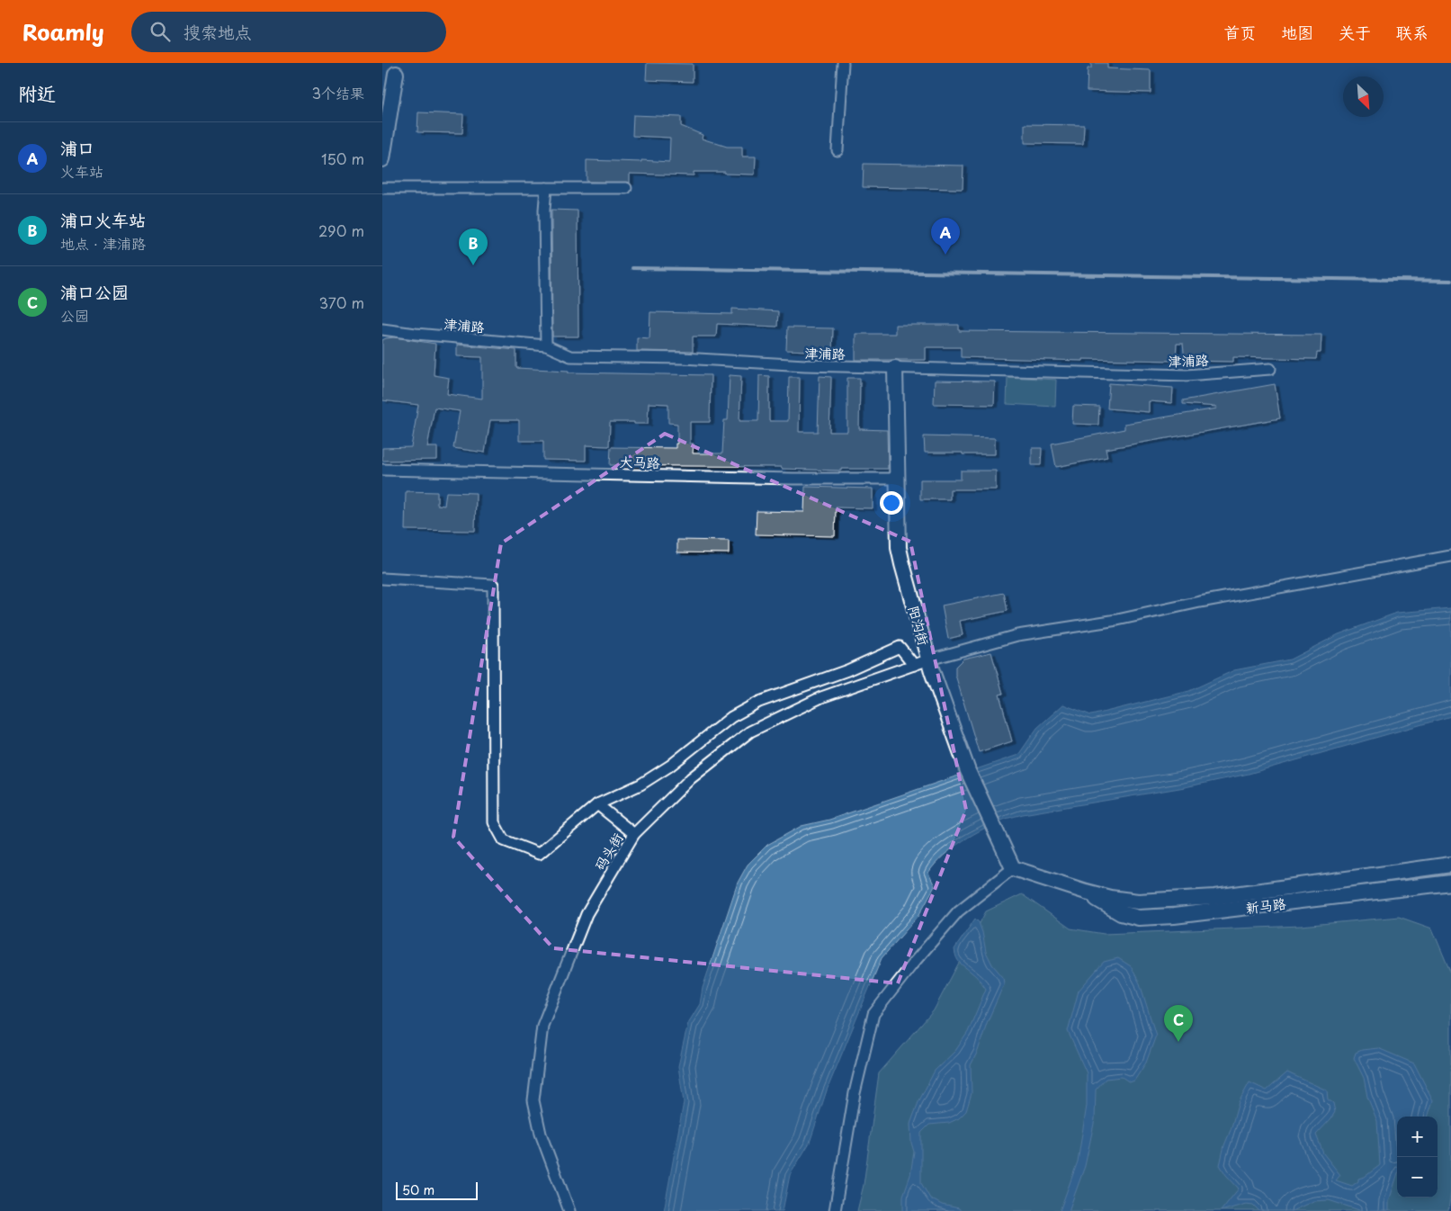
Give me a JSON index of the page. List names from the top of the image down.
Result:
{
  "streets": {
    "street": [
      "津浦路",
      "大马路",
      "阳沟街",
      "码头街",
      "新马路"
    ]
  },
  "crossings": [
    ["津浦路", "阳沟街"],
    ["大马路", "阳沟街"],
    ["阳沟街", "码头街"],
    ["阳沟街", "新马路"]
  ],
  "scale_bar": "50 m",
  "north": "bottom right",
  "page": {
    "header": "Roamly",
    "search": "搜索地点",
    "nav": [
      "首页",
      "地图",
      "关于",
      "联系"
    ],
    "heading": ["附近", "3个结果"],
    "list": [
      {
        "mark": "A",
        "name": "浦口",
        "note": "火车站",
        "value": "150 m"
      },
      {
        "mark": "B",
        "name": "浦口火车站",
        "note": "地点 · 津浦路",
        "value": "290 m"
      },
      {
        "mark": "C",
        "name": "浦口公园",
        "note": "公园",
        "value": "370 m"
      }
    ],
    "pins": ["A", "B", "C"],
    "map_buttons": ["+", "−"],
    "scale": "50 m"
  }
}
